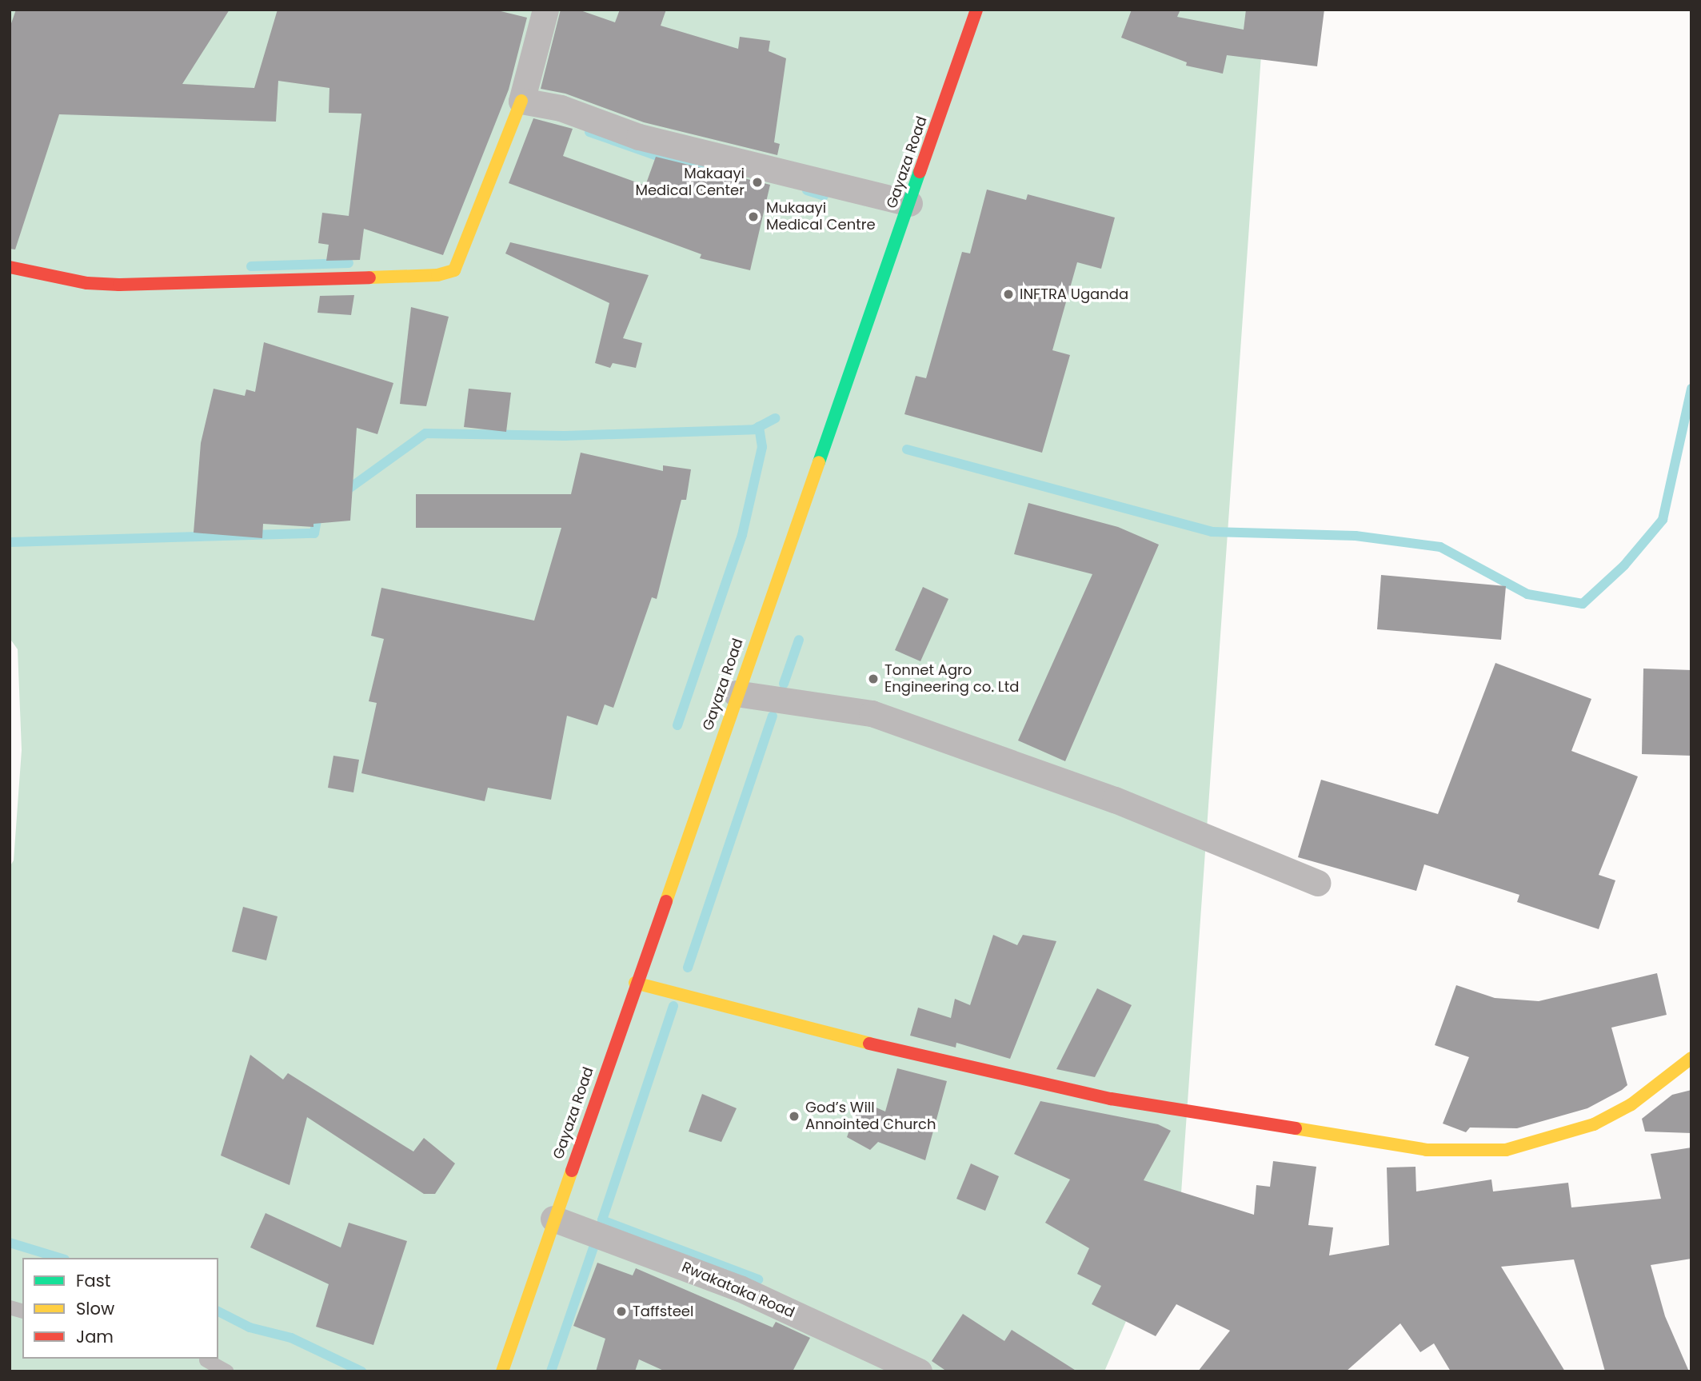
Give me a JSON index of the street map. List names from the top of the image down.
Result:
{
  "streets": {
    "street": ["Gayaza Road", "Rwakataka Road"]
  },
  "crossings": [
    ["Gayaza Road", "Rwakataka Road"]
  ],
  "places": [
    "Makaayi Medical Center",
    "Mukaayi Medical Centre",
    "INFTRA Uganda",
    "Tonnet Agro Engineering co. Ltd",
    "God’s Will Annointed Church",
    "Taffsteel"
  ],
  "legend": ["Fast", "Slow", "Jam"]
}
